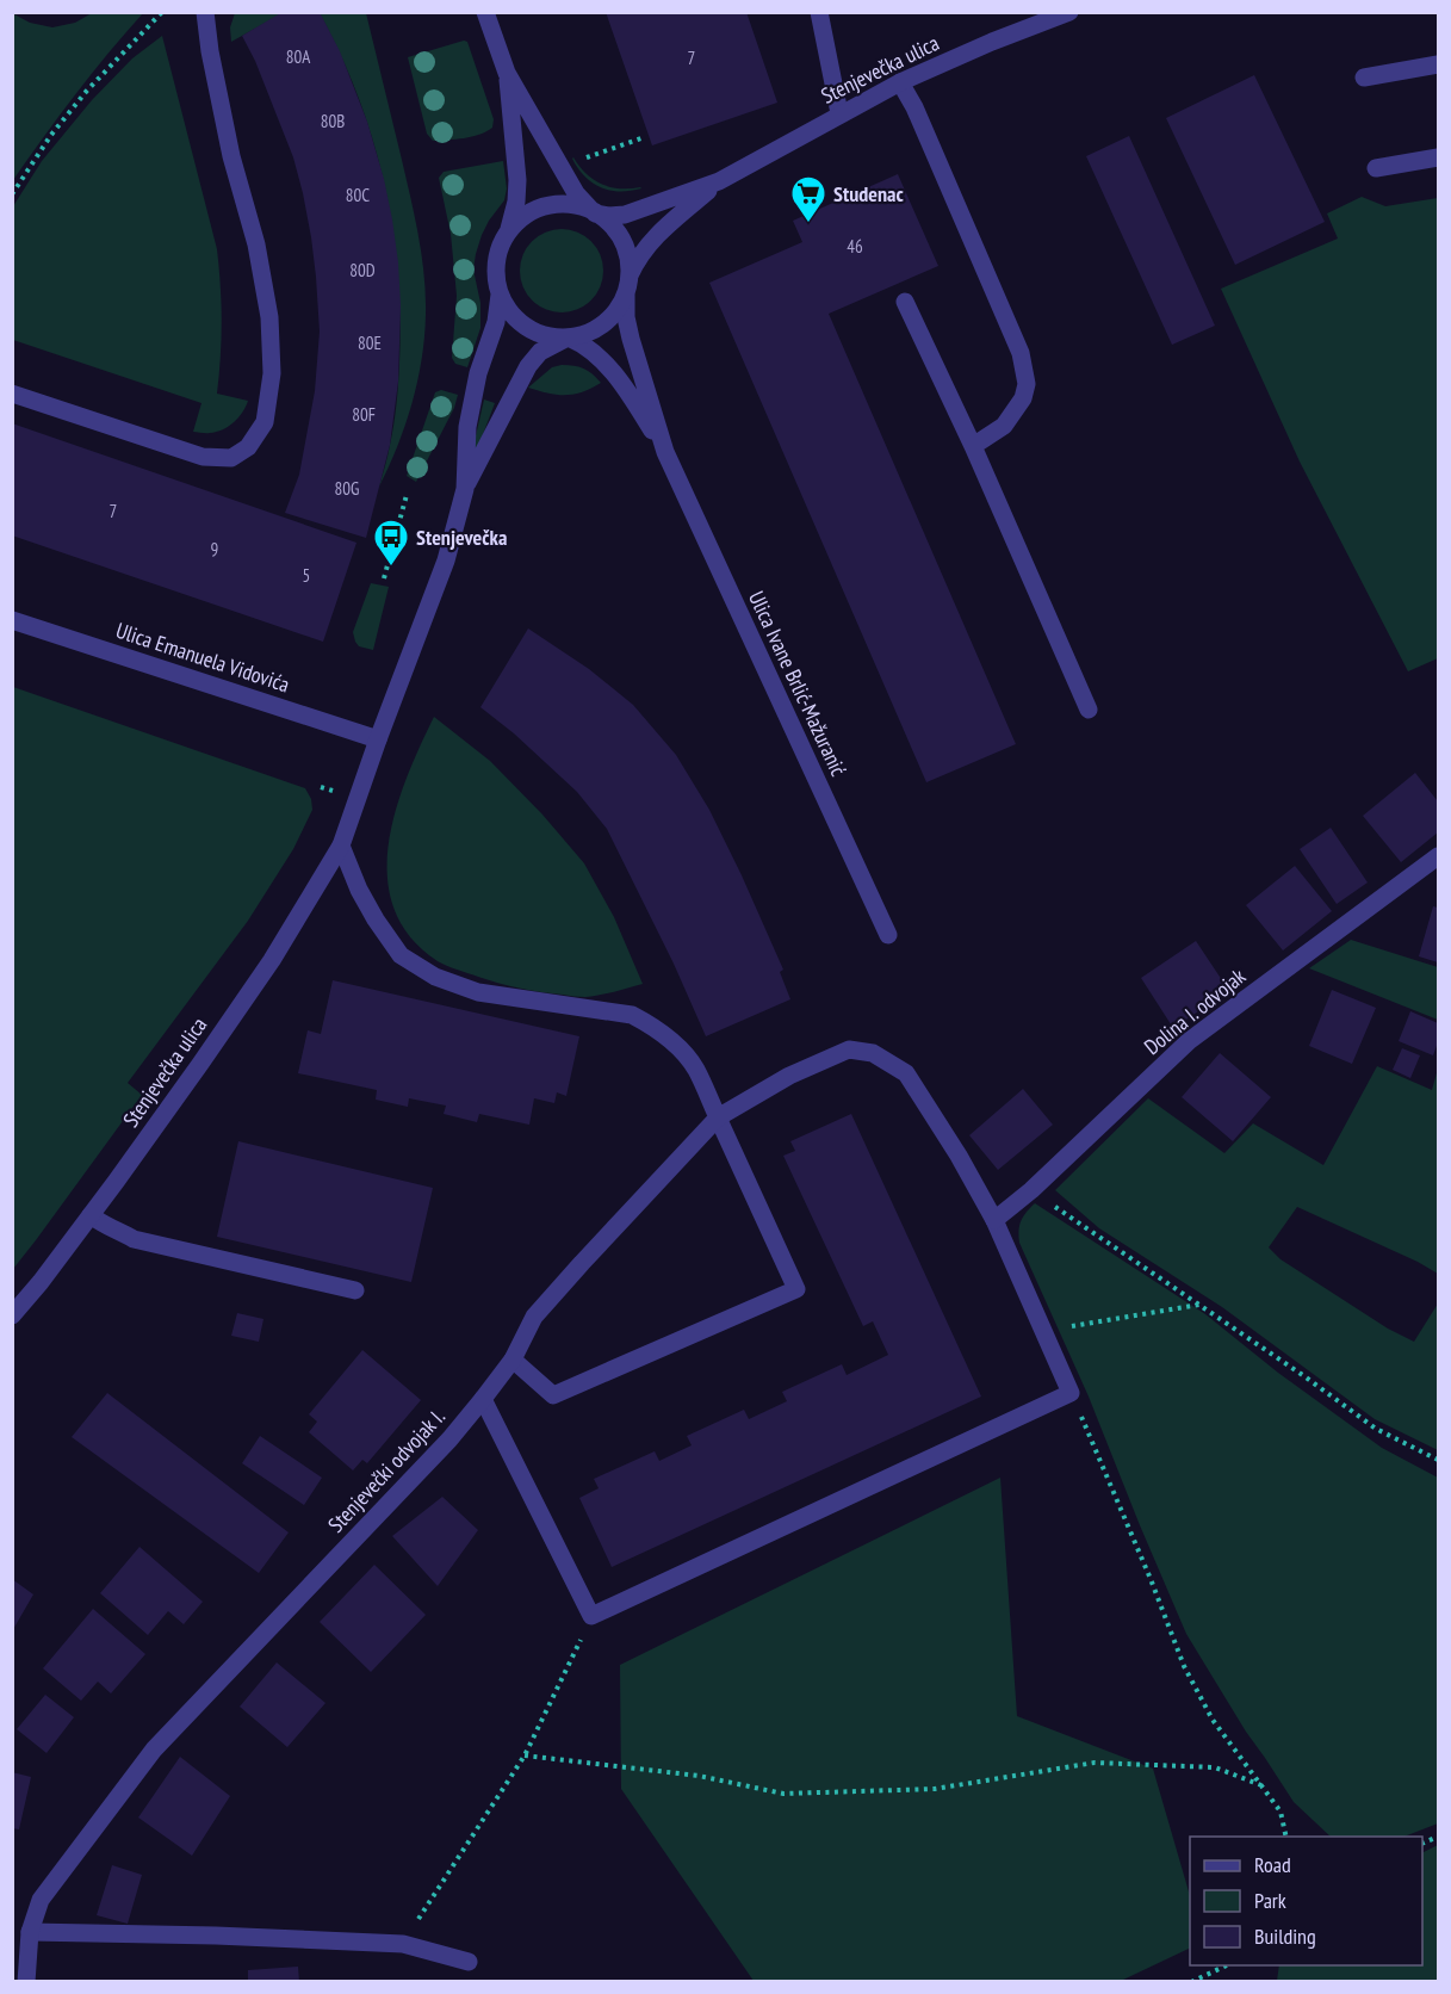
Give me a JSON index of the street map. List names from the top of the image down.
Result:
{
  "streets": {
    "street": [
      "Stenjevečka ulica",
      "Ulica Emanuela Vidovića",
      "Ulica Ivane Brlić-Mažuranić",
      "Dolina I. odvojak",
      "Stenjevečki odvojak I."
    ]
  },
  "crossings": [
    ["Stenjevečka ulica", "Ulica Emanuela Vidovića"],
    ["Stenjevečka ulica", "Ulica Ivane Brlić-Mažuranić"],
    ["Dolina I. odvojak", "Stenjevečki odvojak I."]
  ],
  "places": {
    "supermarket": ["Studenac"],
    "bus stop": ["Stenjevečka"]
  },
  "house_numbers": [
    "80A",
    "7",
    "80B",
    "80C",
    "46",
    "80D",
    "80E",
    "80F",
    "80G",
    "7",
    "9",
    "5"
  ],
  "legend": ["Road", "Park", "Building"]
}
